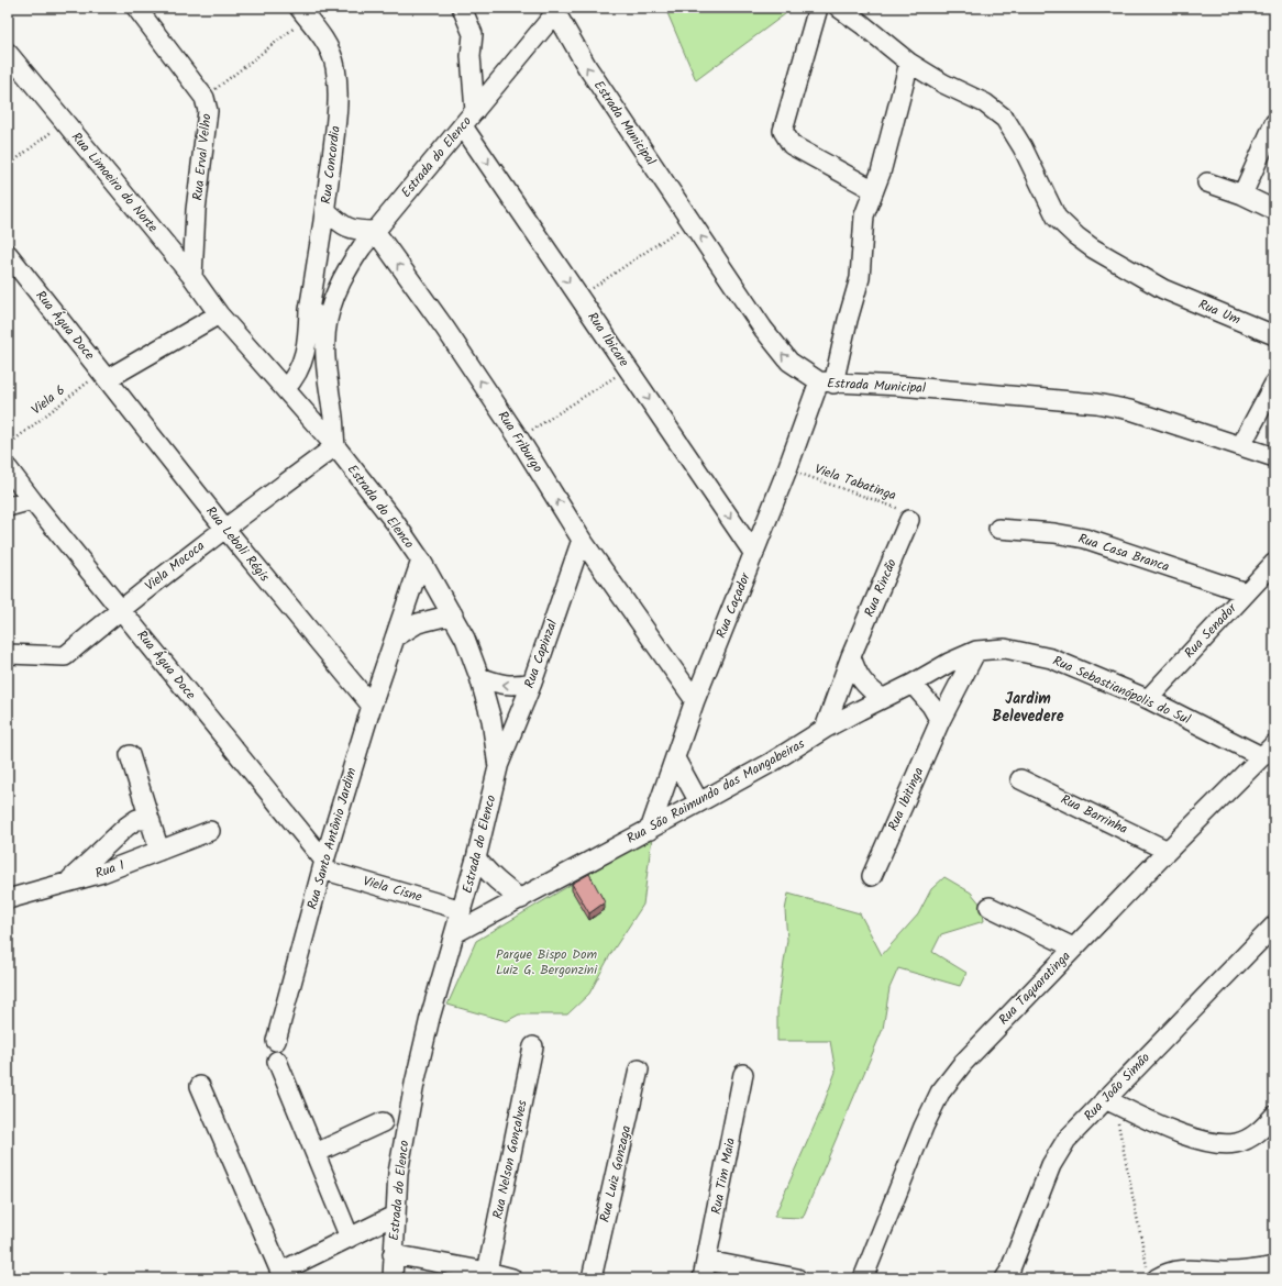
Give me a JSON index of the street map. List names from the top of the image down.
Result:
{
  "streets": {
    "street": [
      "Estrada Municipal",
      "Rua Erval Velho",
      "Estrada do Elenco",
      "Rua Concordia",
      "Rua Limoeiro do Norte",
      "Rua Um",
      "Rua Água Doce",
      "Rua Ibicare",
      "Rua Friburgo",
      "Rua Leboli Régis",
      "Rua Casa Branca",
      "Viela Mococa",
      "Rua Rincão",
      "Rua Caçador",
      "Rua Senador",
      "Rua Capinzal",
      "Rua Sebastianópolis do Sul",
      "Rua São Raimundo das Mangabeiras",
      "Rua Ibitinga",
      "Rua Barrinha",
      "Rua Santo Antônio Jardim",
      "Rua 1",
      "Viela Cisne",
      "Rua Taquaratinga",
      "Rua João Simão",
      "Rua Nelson Gonçalves",
      "Rua Luiz Gonzaga",
      "Rua Tim Maia"
    ],
    "path": ["Viela 6", "Viela Tabatinga"]
  },
  "crossings": [
    ["Estrada Municipal", "Estrada do Elenco"],
    ["Estrada Municipal", "Rua Caçador"],
    ["Rua Erval Velho", "Rua Limoeiro do Norte"],
    ["Estrada do Elenco", "Rua Limoeiro do Norte"],
    ["Estrada do Elenco", "Rua Ibicare"],
    ["Estrada do Elenco", "Rua Friburgo"],
    ["Estrada do Elenco", "Viela Mococa"],
    ["Estrada do Elenco", "Rua Capinzal"],
    ["Estrada do Elenco", "Rua São Raimundo das Mangabeiras"],
    ["Estrada do Elenco", "Rua Santo Antônio Jardim"],
    ["Estrada do Elenco", "Viela Cisne"],
    ["Rua Um", "Rua Caçador"],
    ["Rua Água Doce", "Viela 6"],
    ["Rua Água Doce", "Rua Leboli Régis"],
    ["Rua Água Doce", "Viela Mococa"],
    ["Rua Água Doce", "Rua Santo Antônio Jardim"],
    ["Rua Água Doce", "Viela Cisne"],
    ["Rua Ibicare", "Rua Caçador"],
    ["Viela 6", "Rua Leboli Régis"],
    ["Rua Friburgo", "Rua Caçador"],
    ["Rua Friburgo", "Rua Capinzal"],
    ["Viela Tabatinga", "Rua Rincão"],
    ["Viela Tabatinga", "Rua Caçador"],
    ["Rua Leboli Régis", "Viela Mococa"],
    ["Rua Leboli Régis", "Rua Santo Antônio Jardim"],
    ["Rua Casa Branca", "Rua Senador"],
    ["Rua Rincão", "Rua São Raimundo das Mangabeiras"],
    ["Rua Caçador", "Rua São Raimundo das Mangabeiras"],
    ["Rua Senador", "Rua Sebastianópolis do Sul"],
    ["Rua Sebastianópolis do Sul", "Rua São Raimundo das Mangabeiras"],
    ["Rua Sebastianópolis do Sul", "Rua Ibitinga"],
    ["Rua Sebastianópolis do Sul", "Rua Taquaratinga"],
    ["Rua São Raimundo das Mangabeiras", "Rua Ibitinga"],
    ["Rua Barrinha", "Rua Taquaratinga"],
    ["Rua Santo Antônio Jardim", "Viela Cisne"]
  ],
  "one_way": ["Estrada Municipal", "Rua Ibicare", "Rua Friburgo"],
  "districts": ["Jardim Belevedere"],
  "parks": ["Parque Bispo Dom Luiz G. Bergonzini"]
}
